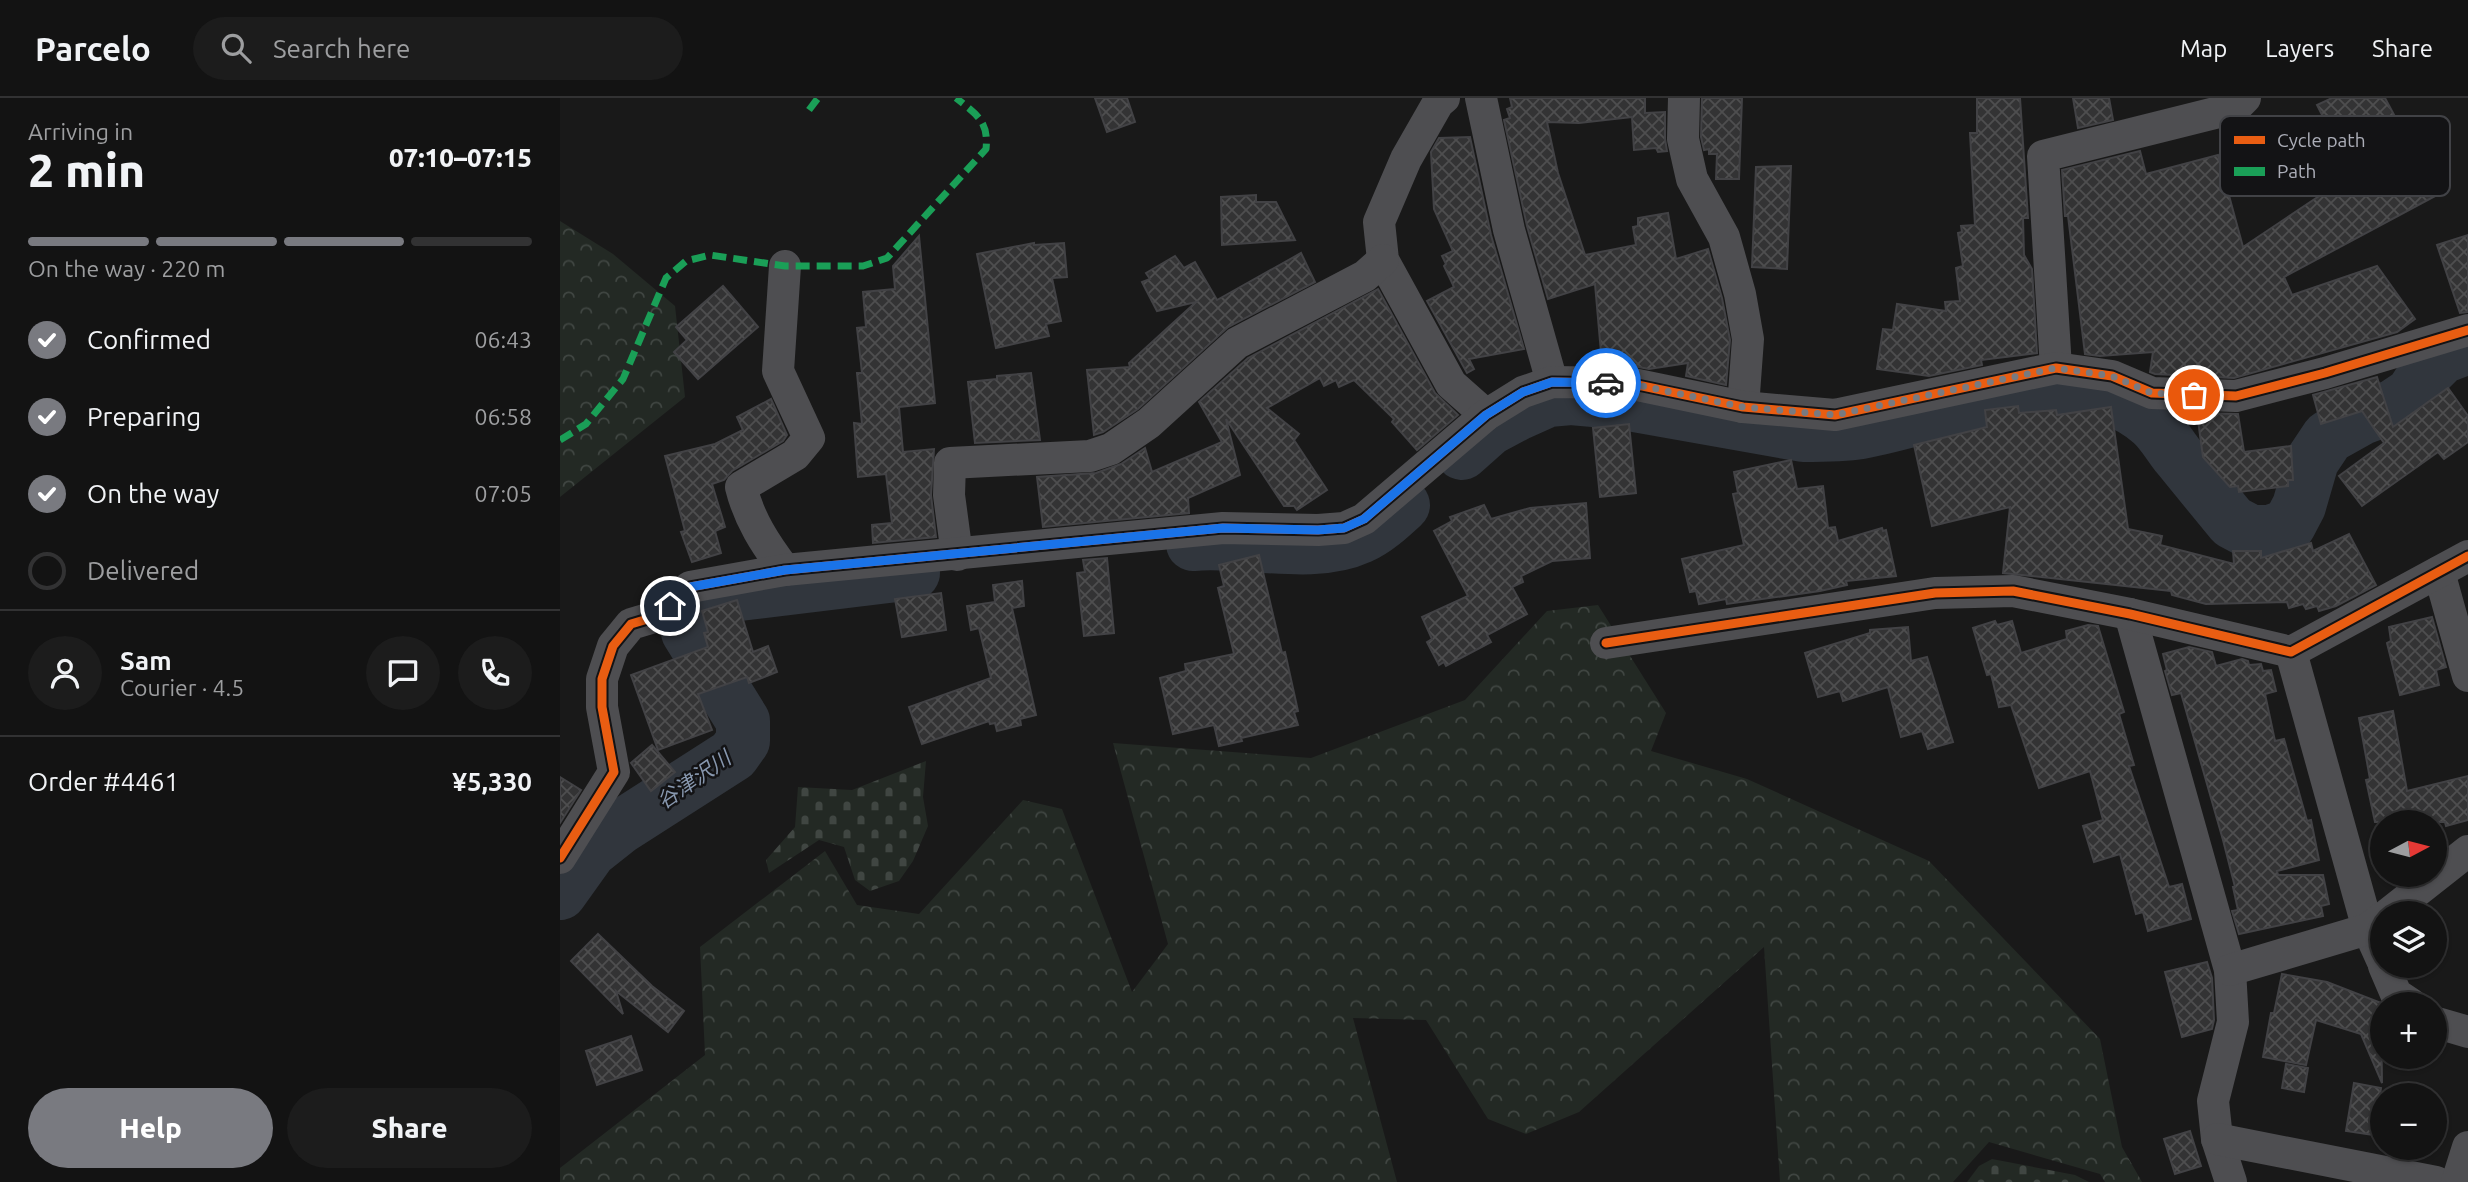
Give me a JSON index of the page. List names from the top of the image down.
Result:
{
  "water": ["谷津沢川"],
  "legend": ["Cycle path", "Path"],
  "north": "right",
  "page": {
    "header": "Parcelo",
    "search": "Search here",
    "nav": ["Map", "Layers", "Share"],
    "heading": ["2 min", "Arriving in", "07:10–07:15"],
    "panel": [
      "Sam",
      "Courier · 4.5",
      "Order #4461",
      "¥5,330"
    ],
    "bar": "On the way · 220 m",
    "list": [
      ["Confirmed", "06:43"],
      ["Preparing", "06:58"],
      ["On the way", "07:05"],
      "Delivered"
    ],
    "map_buttons": ["+", "−"],
    "buttons": ["Help", "Share"]
  }
}
